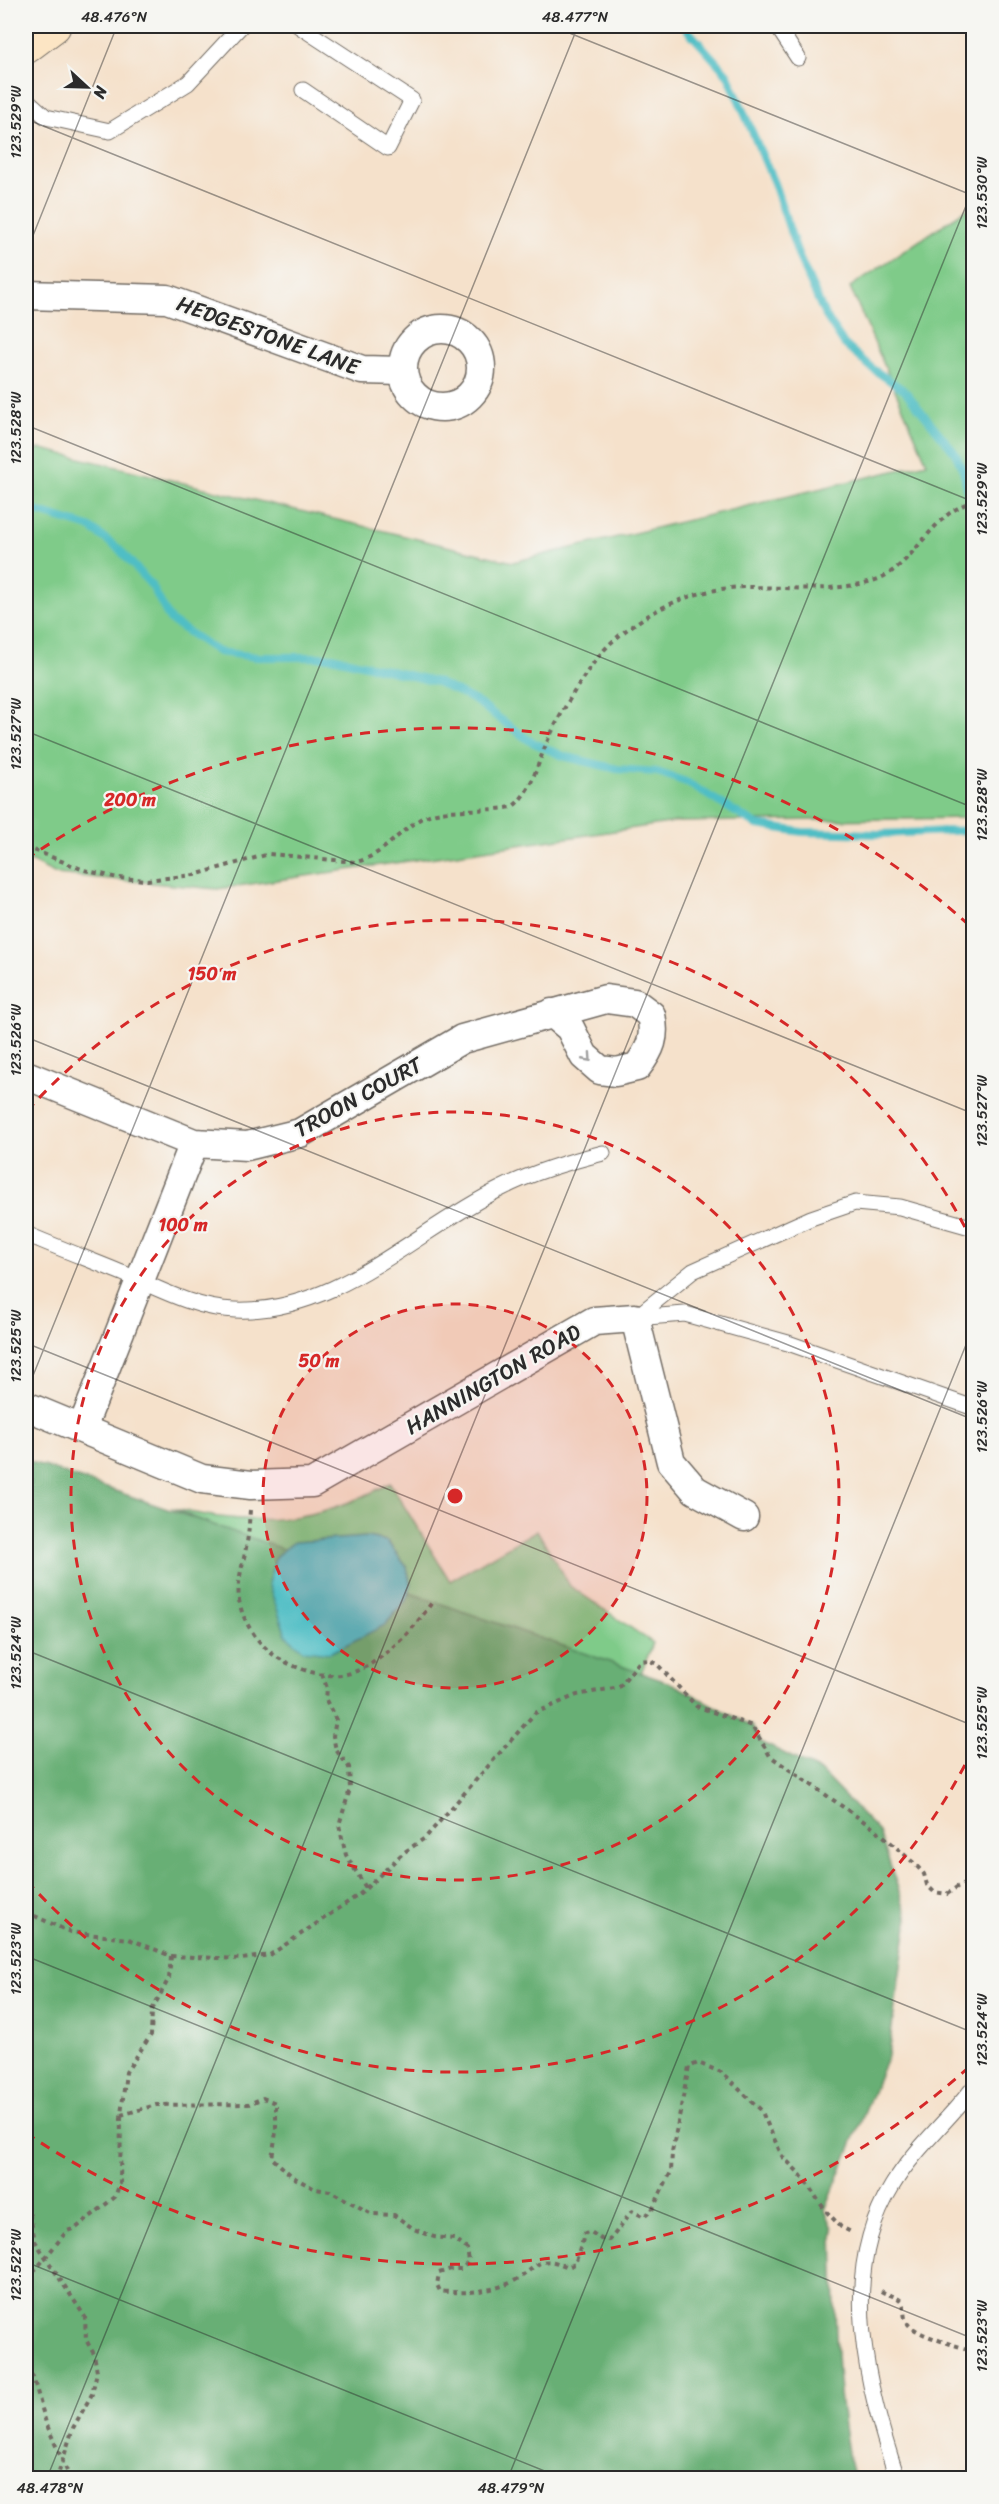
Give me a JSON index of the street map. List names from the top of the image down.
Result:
{
  "streets": {
    "street": ["HEDGESTONE LANE", "TROON COURT", "HANNINGTON ROAD"]
  },
  "north": "right",
  "coordinates": [
    "48.476°N",
    "48.477°N",
    "123.529°W",
    "123.530°W",
    "123.528°W",
    "123.527°W",
    "123.526°W",
    "123.525°W",
    "123.524°W",
    "123.523°W",
    "123.522°W",
    "48.478°N",
    "48.479°N"
  ],
  "rings": [
    "200 m",
    "150 m",
    "100 m",
    "50 m"
  ]
}
